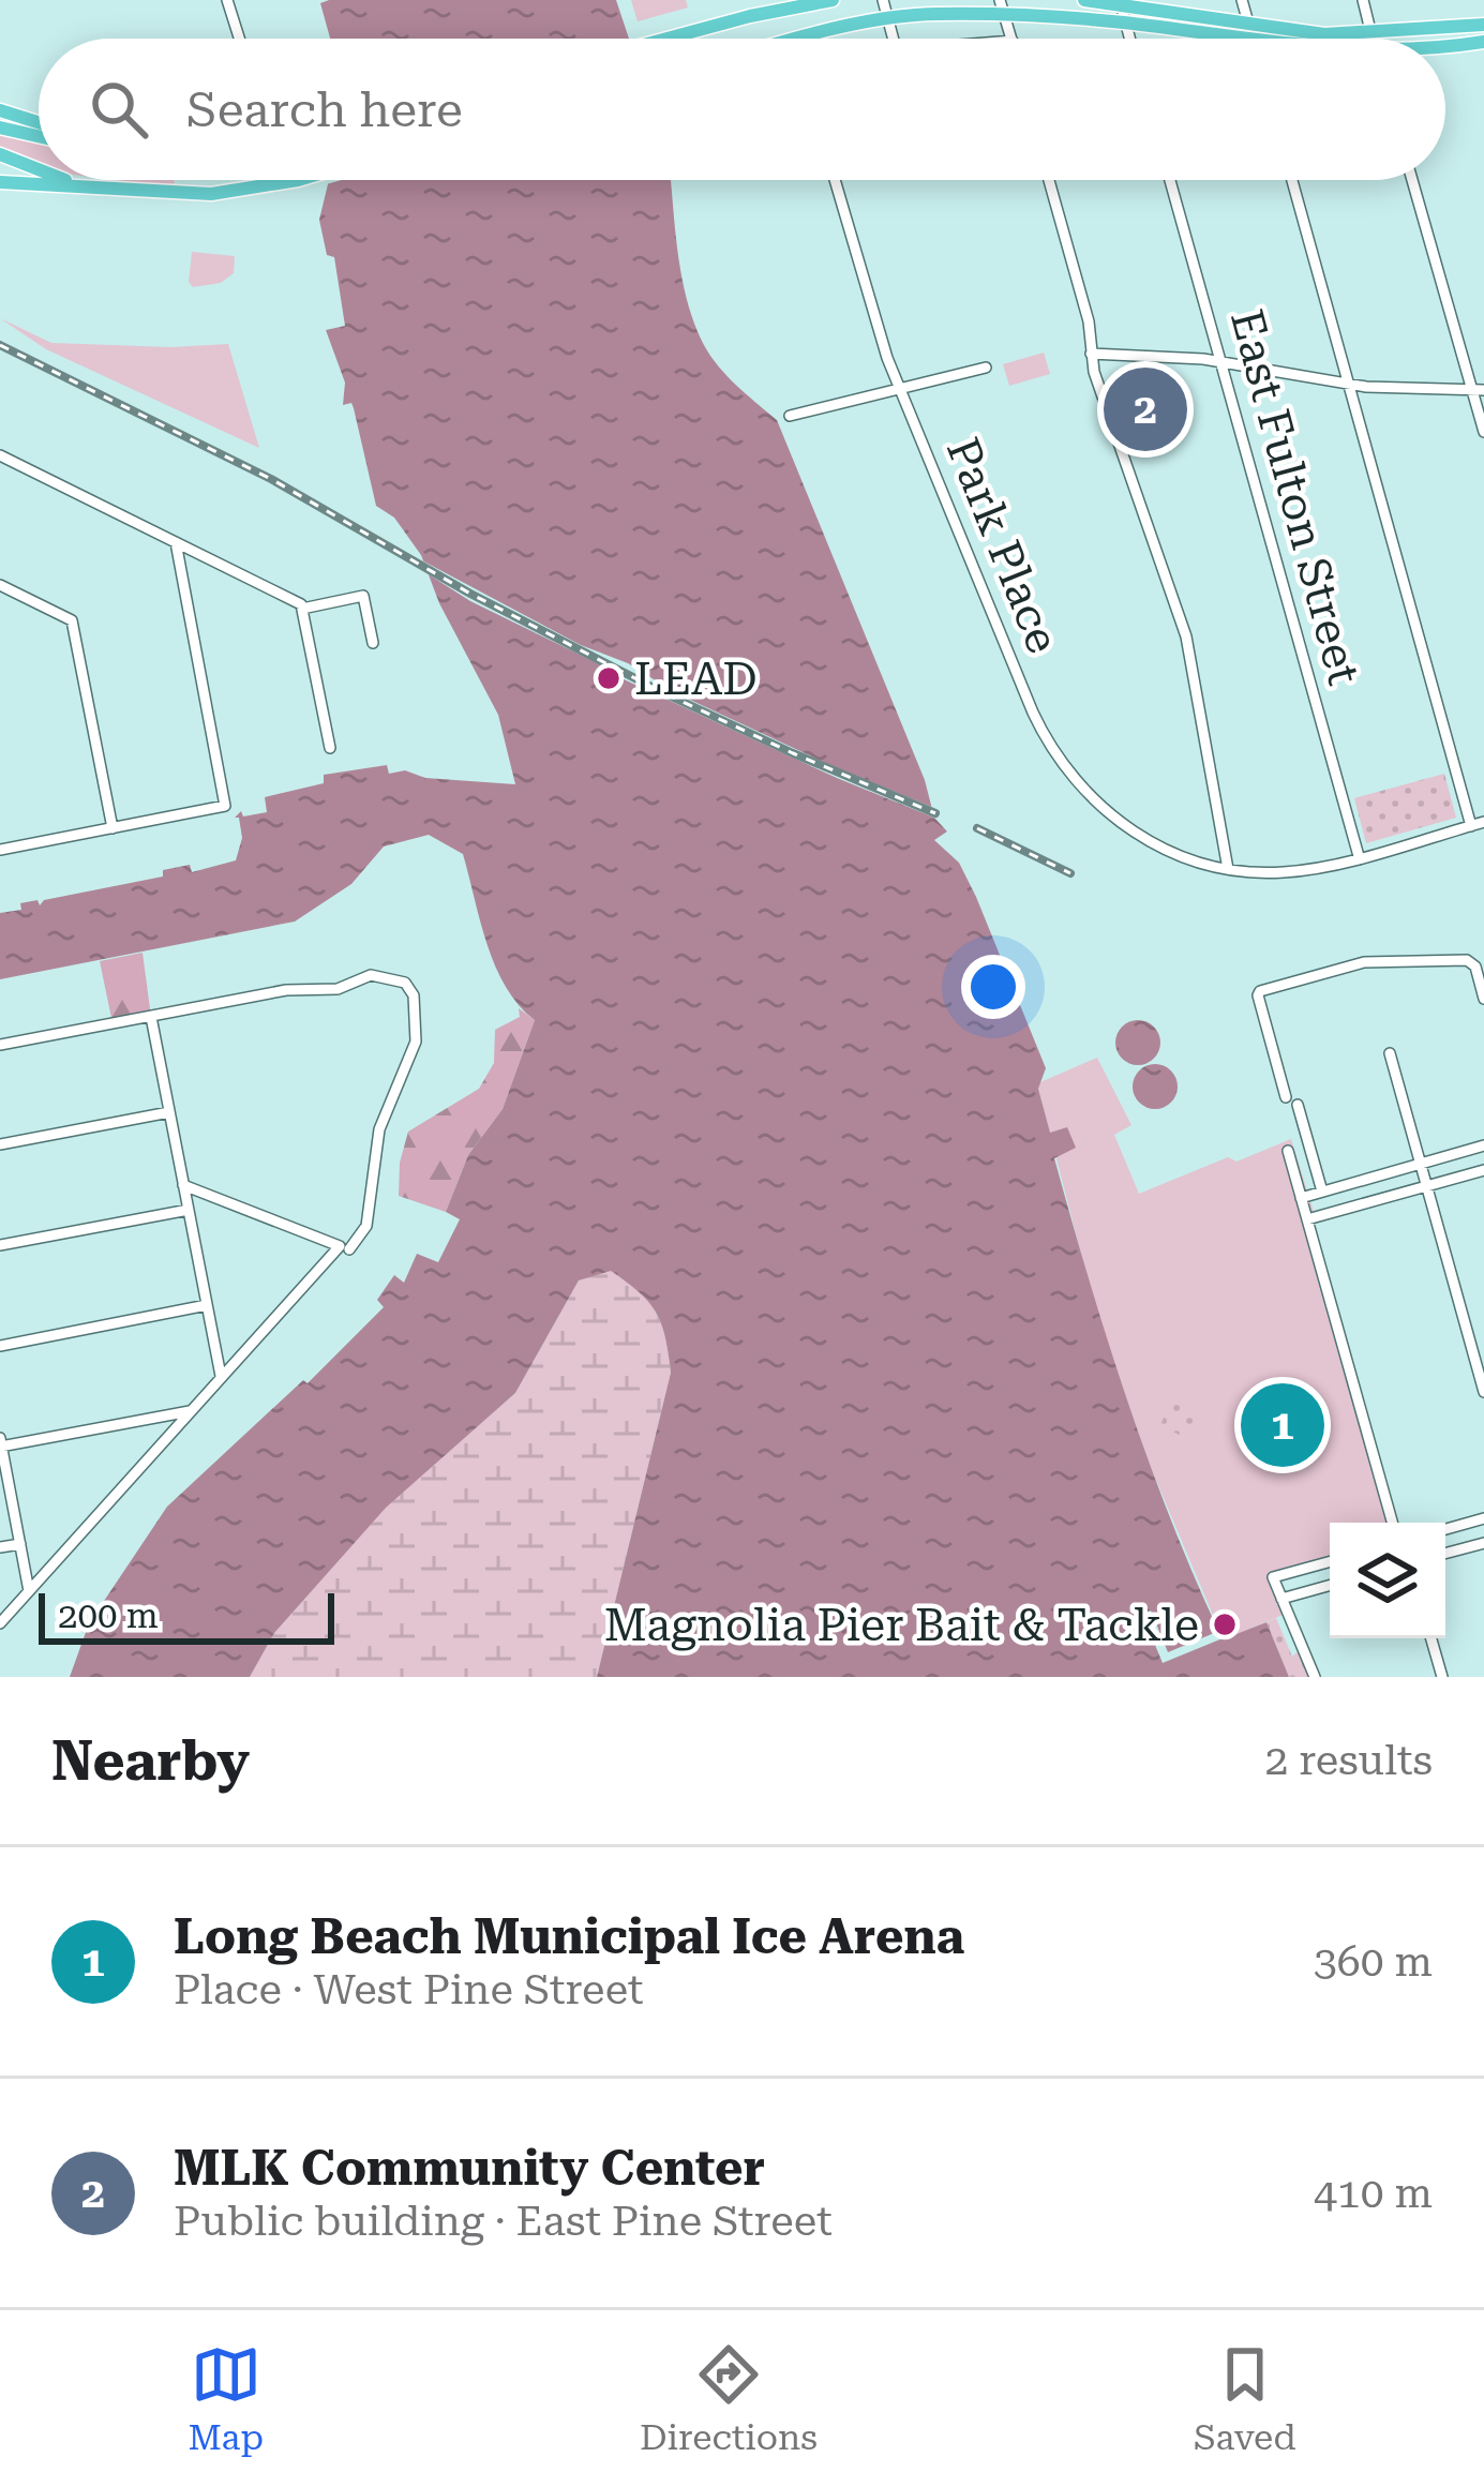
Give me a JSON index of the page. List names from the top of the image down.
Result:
{
  "streets": {
    "street": ["East Fulton Street", "Park Place"]
  },
  "crossings": [
    ["East Fulton Street", "Park Place"]
  ],
  "places": ["LEAD", "Magnolia Pier Bait & Tackle"],
  "scale_bar": "200 m",
  "page": {
    "search": "Search here",
    "pins": ["2", "1"],
    "scale": "200 m",
    "heading": ["Nearby", "2 results"],
    "list": [
      {
        "mark": "1",
        "name": "Long Beach Municipal Ice Arena",
        "note": "Place · West Pine Street",
        "value": "360 m"
      },
      {
        "mark": "2",
        "name": "MLK Community Center",
        "note": "Public building · East Pine Street",
        "value": "410 m"
      }
    ],
    "nav": ["Map", "Directions", "Saved"]
  }
}
